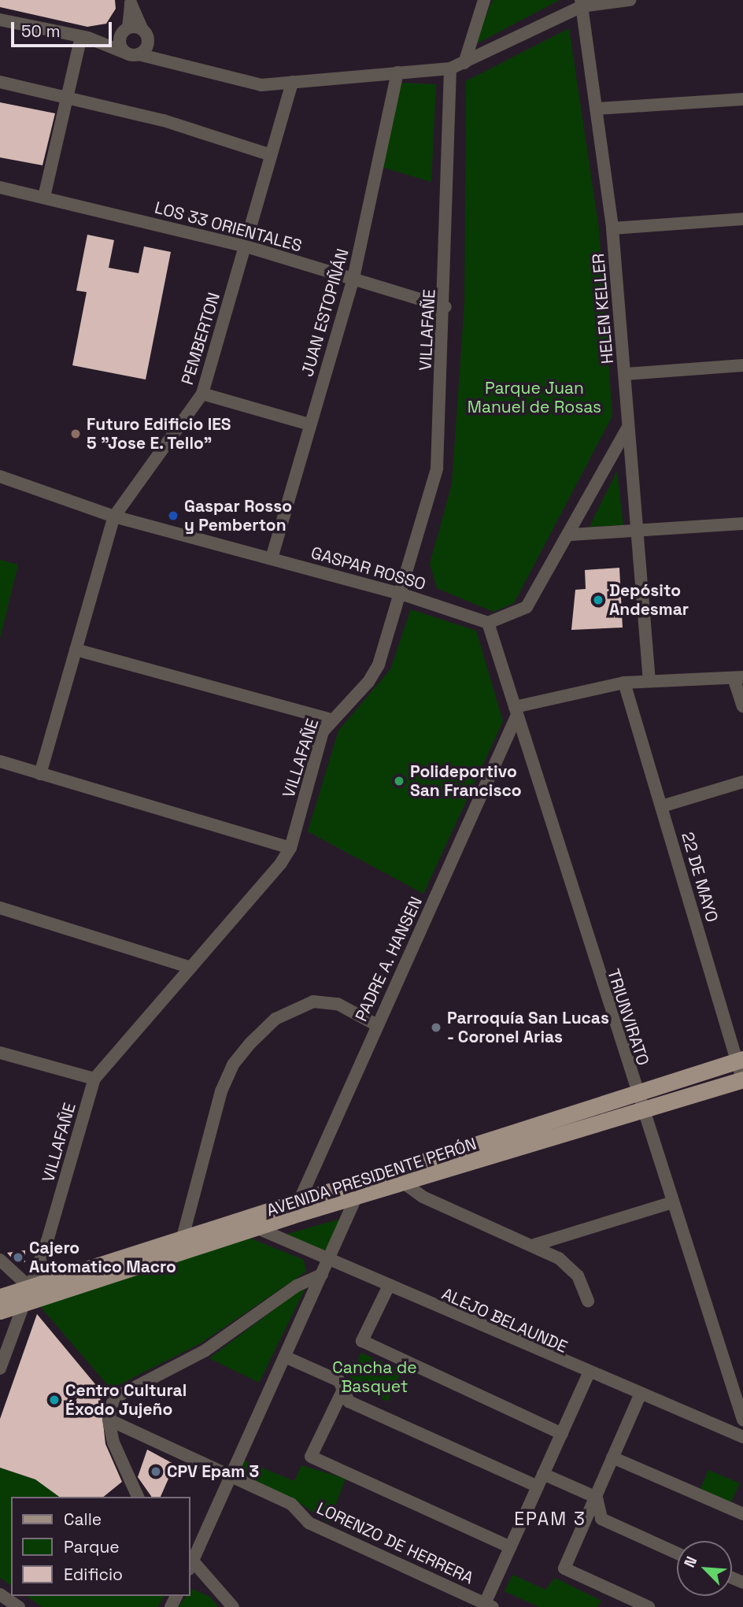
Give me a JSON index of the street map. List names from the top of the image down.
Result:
{
  "streets": {
    "main road": ["AVENIDA PRESIDENTE PERÓN"],
    "street": [
      "LOS 33 ORIENTALES",
      "HELEN KELLER",
      "JUAN ESTOPIÑÁN",
      "VILLAFAÑE",
      "PEMBERTON",
      "GASPAR ROSSO",
      "22 DE MAYO",
      "PADRE A. HANSEN",
      "TRIUNVIRATO",
      "ALEJO BELAUNDE",
      "LORENZO DE HERRERA"
    ]
  },
  "crossings": [
    ["LOS 33 ORIENTALES", "JUAN ESTOPIÑÁN"],
    ["LOS 33 ORIENTALES", "VILLAFAÑE"],
    ["LOS 33 ORIENTALES", "PEMBERTON"],
    ["JUAN ESTOPIÑÁN", "GASPAR ROSSO"],
    ["VILLAFAÑE", "GASPAR ROSSO"],
    ["VILLAFAÑE", "AVENIDA PRESIDENTE PERÓN"],
    ["PEMBERTON", "GASPAR ROSSO"],
    ["GASPAR ROSSO", "TRIUNVIRATO"],
    ["22 DE MAYO", "AVENIDA PRESIDENTE PERÓN"],
    ["PADRE A. HANSEN", "TRIUNVIRATO"],
    ["PADRE A. HANSEN", "AVENIDA PRESIDENTE PERÓN"],
    ["TRIUNVIRATO", "AVENIDA PRESIDENTE PERÓN"],
    ["AVENIDA PRESIDENTE PERÓN", "ALEJO BELAUNDE"]
  ],
  "districts": ["EPAM 3"],
  "parks": ["Parque Juan Manuel de Rosas", "Cancha de Basquet"],
  "places": [
    "Futuro Edificio IES 5 \"Jose E. Tello\"",
    "Gaspar Rosso y Pemberton",
    "Depósito Andesmar",
    "Polideportivo San Francisco",
    "Parroquía San Lucas - Coronel Arias",
    "Cajero Automatico Macro",
    "Centro Cultural Éxodo Jujeño",
    "CPV Epam 3"
  ],
  "legend": ["Calle", "Parque", "Edificio"],
  "scale_bar": "50 m",
  "north": "top left"
}
